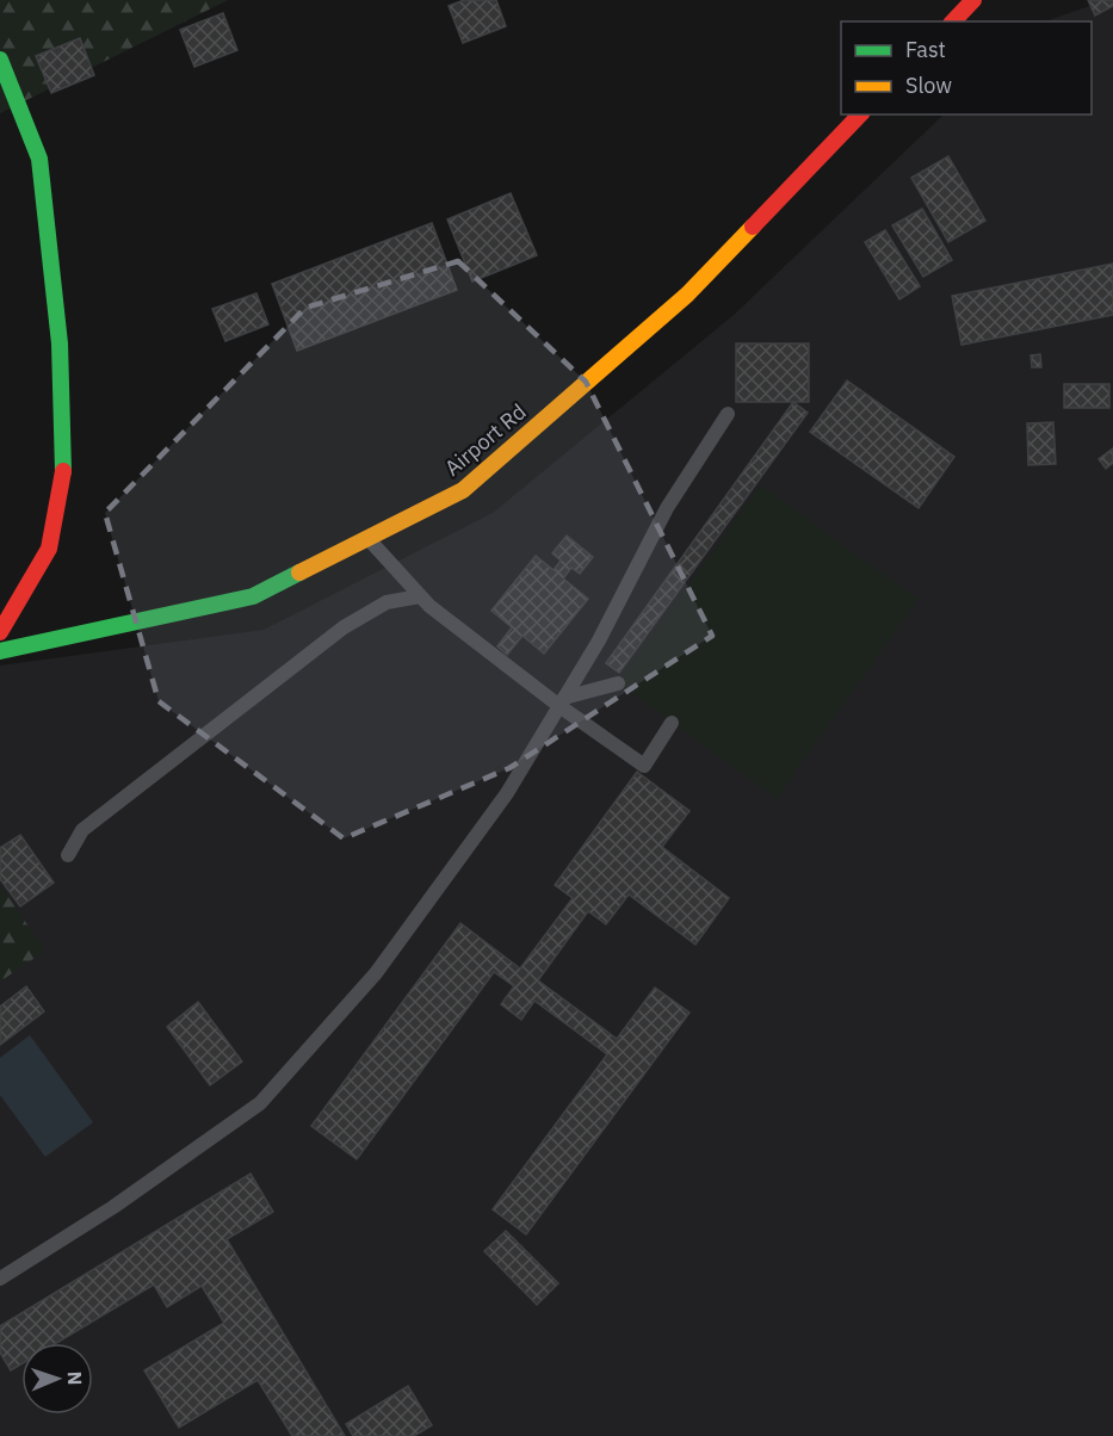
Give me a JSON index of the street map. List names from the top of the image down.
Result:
{
  "streets": {
    "main road": ["Airport Rd"]
  },
  "legend": ["Fast", "Slow"],
  "north": "right"
}
